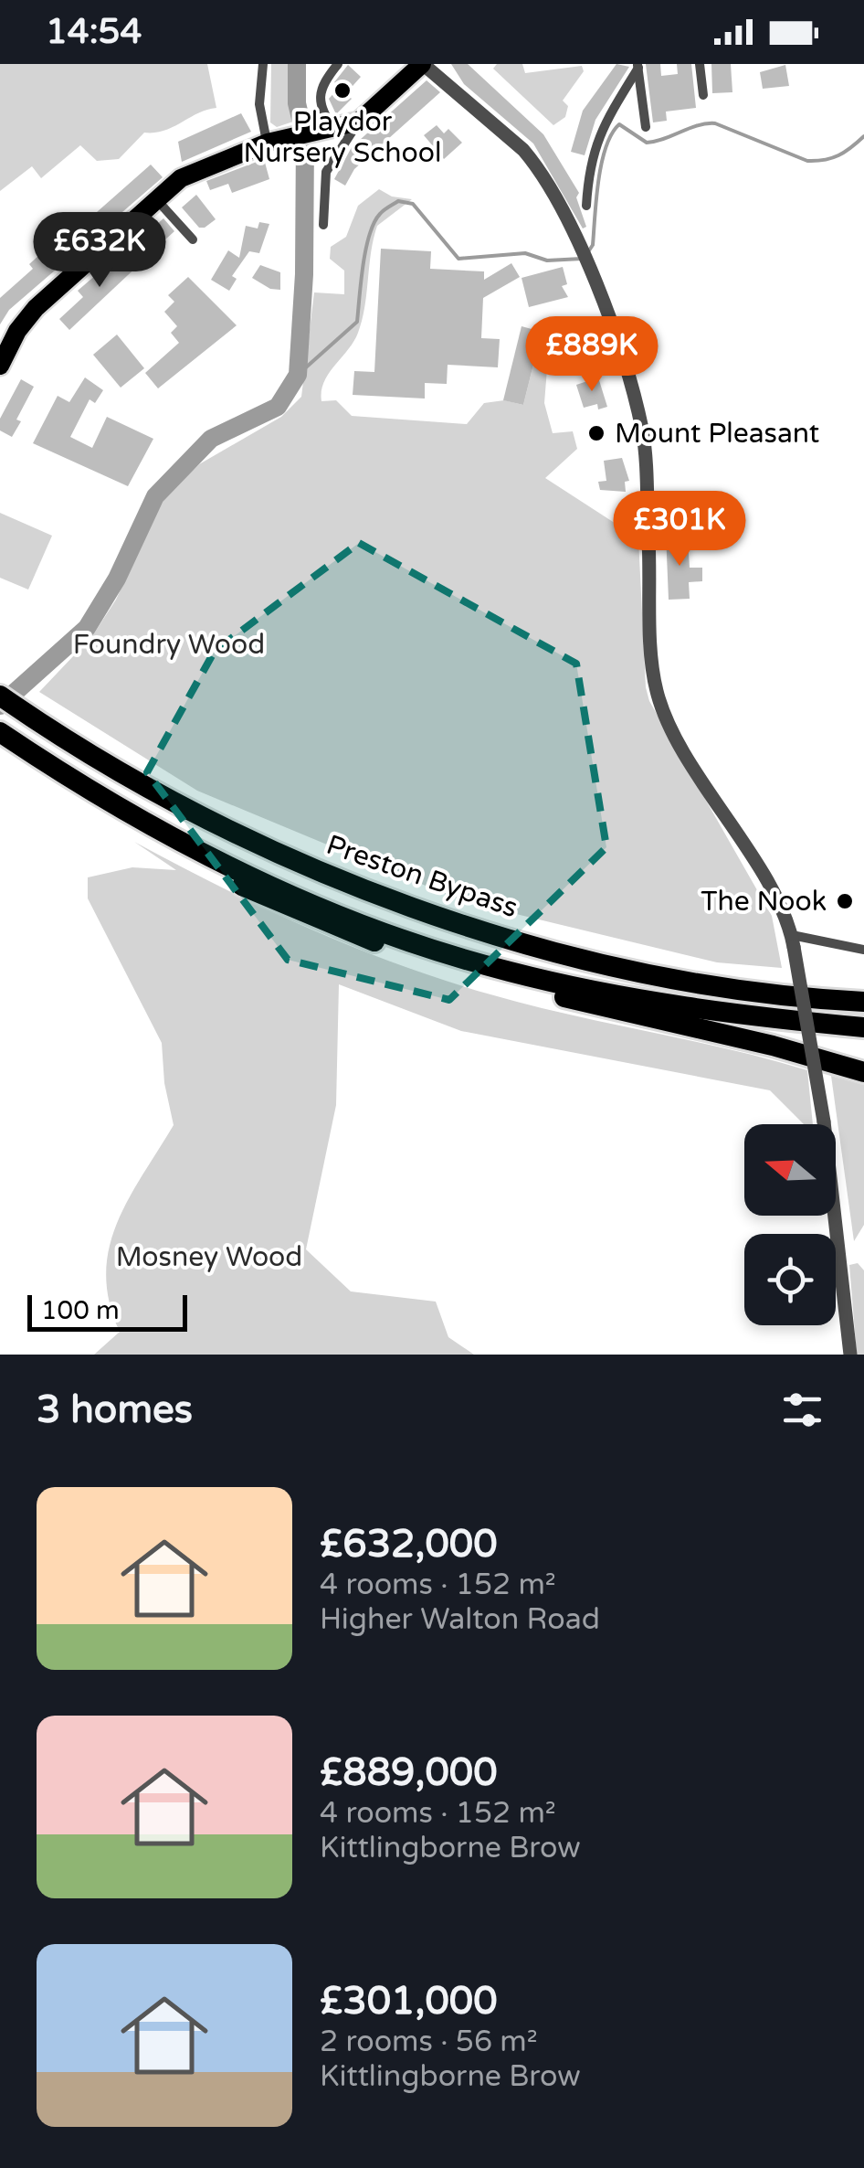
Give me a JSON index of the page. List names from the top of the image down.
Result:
{
  "streets": {
    "highway": ["Preston Bypass"]
  },
  "parks": ["Foundry Wood", "Mosney Wood"],
  "places": ["Playdor Nursery School", "Mount Pleasant", "The Nook"],
  "scale_bar": "100 m",
  "north": "left",
  "page": {
    "status": "14:54",
    "price": ["£632K", "£889K", "£301K"],
    "scale": "100 m",
    "heading": "3 homes",
    "list": [
      {
        "name": "£632,000",
        "note": "4 rooms · 152 m² · Higher Walton Road"
      },
      {
        "name": "£889,000",
        "note": "4 rooms · 152 m² · Kittlingborne Brow"
      },
      {
        "name": "£301,000",
        "note": "2 rooms · 56 m² · Kittlingborne Brow"
      }
    ]
  }
}
